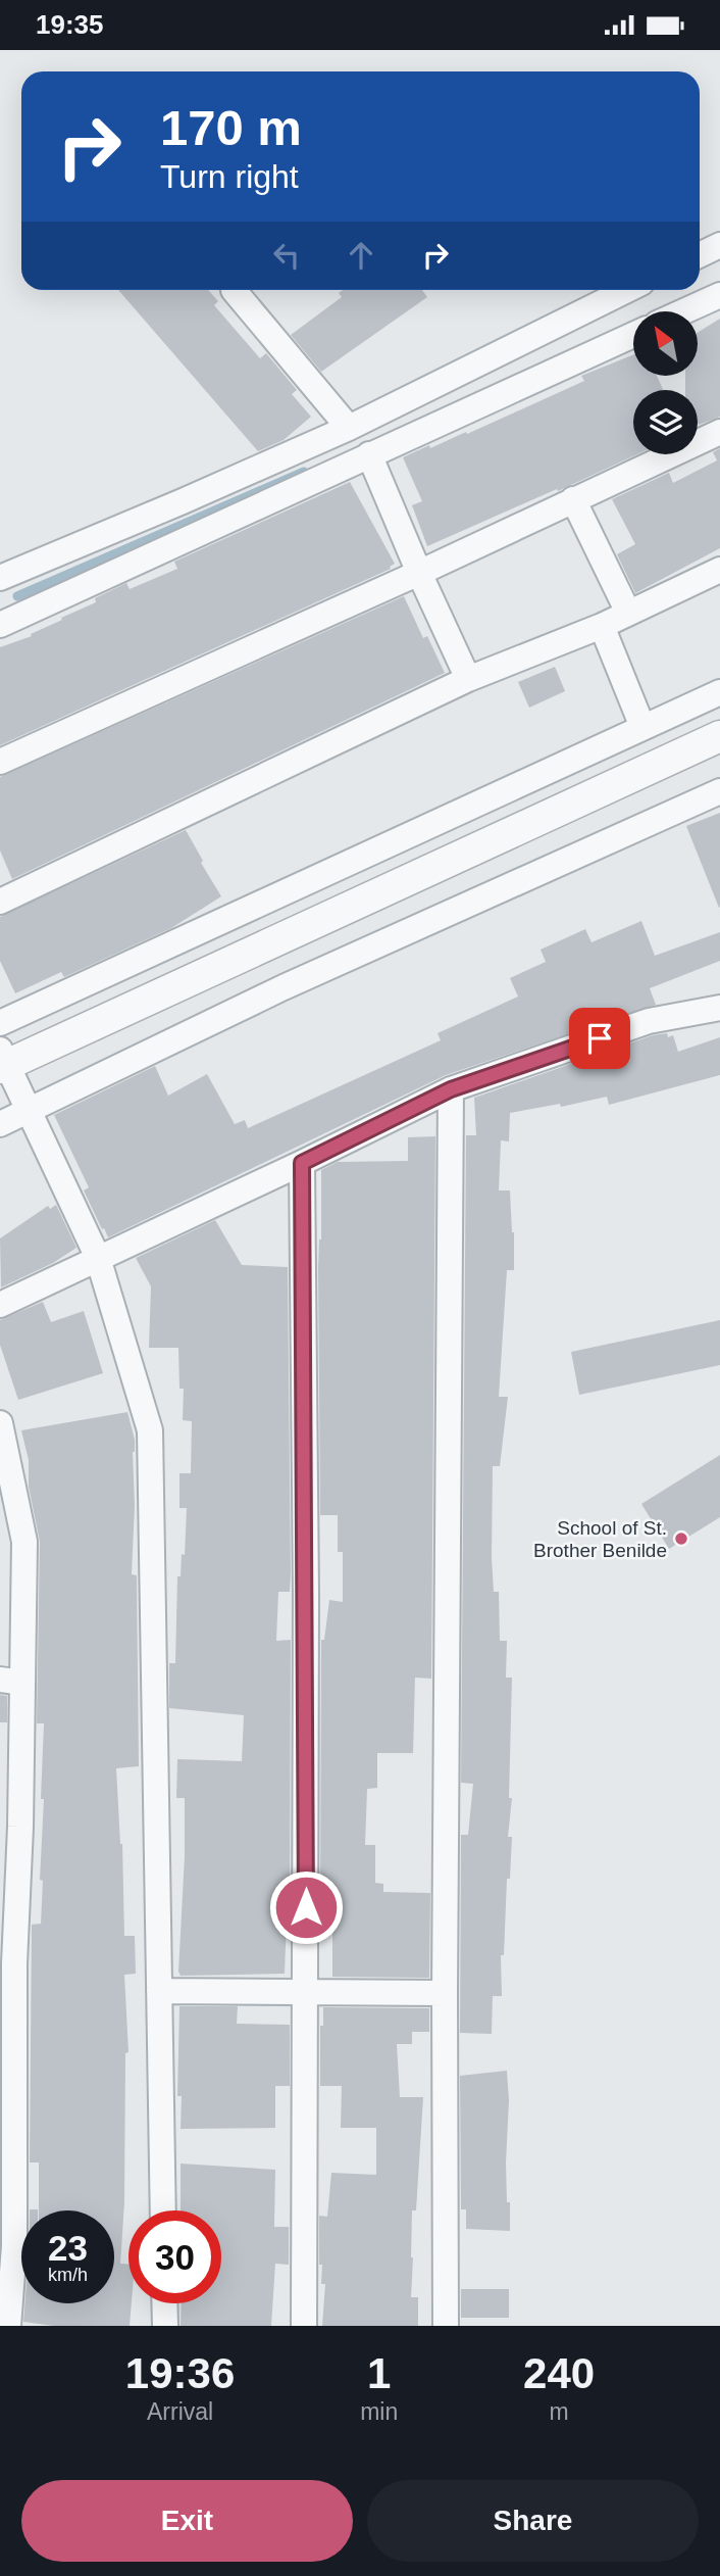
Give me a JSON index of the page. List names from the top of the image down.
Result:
{
  "places": ["School of St. Brother Benilde"],
  "north": "top left",
  "page": {
    "status": "19:35",
    "turn": ["170 m", "Turn right"],
    "speed": "23 km/h",
    "limit": "30",
    "eta": [
      "19:36",
      "Arrival",
      "1",
      "min",
      "240",
      "m"
    ],
    "buttons": ["Exit", "Share"]
  }
}
